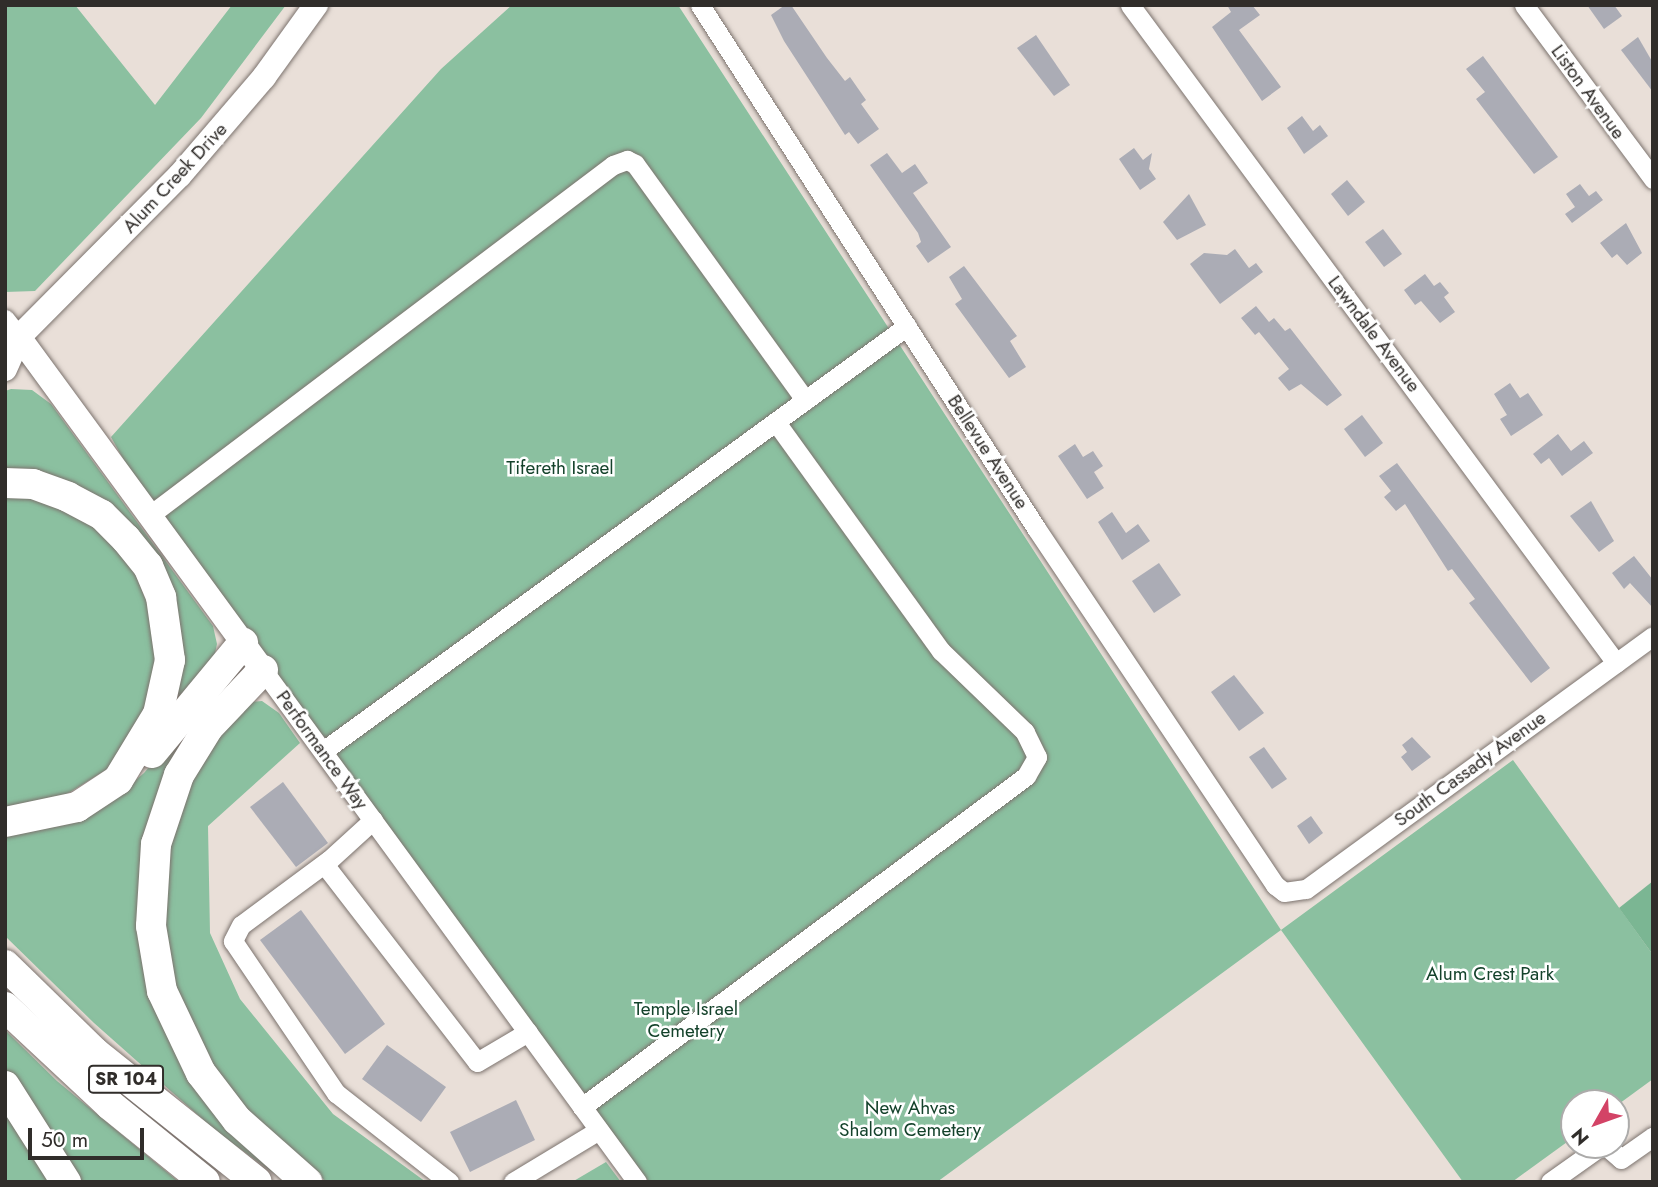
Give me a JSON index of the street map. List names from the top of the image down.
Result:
{
  "streets": {
    "highway": ["SR 104"],
    "main road": ["Alum Creek Drive", "Performance Way"],
    "street": [
      "Liston Avenue",
      "Lawndale Avenue",
      "Bellevue Avenue",
      "South Cassady Avenue"
    ]
  },
  "crossings": [
    ["Alum Creek Drive", "Performance Way"],
    ["Lawndale Avenue", "South Cassady Avenue"],
    ["Bellevue Avenue", "South Cassady Avenue"]
  ],
  "parks": [
    "Tifereth Israel",
    "Alum Crest Park",
    "Temple Israel Cemetery",
    "New Ahvas Shalom Cemetery"
  ],
  "scale_bar": "50 m",
  "north": "bottom left"
}
